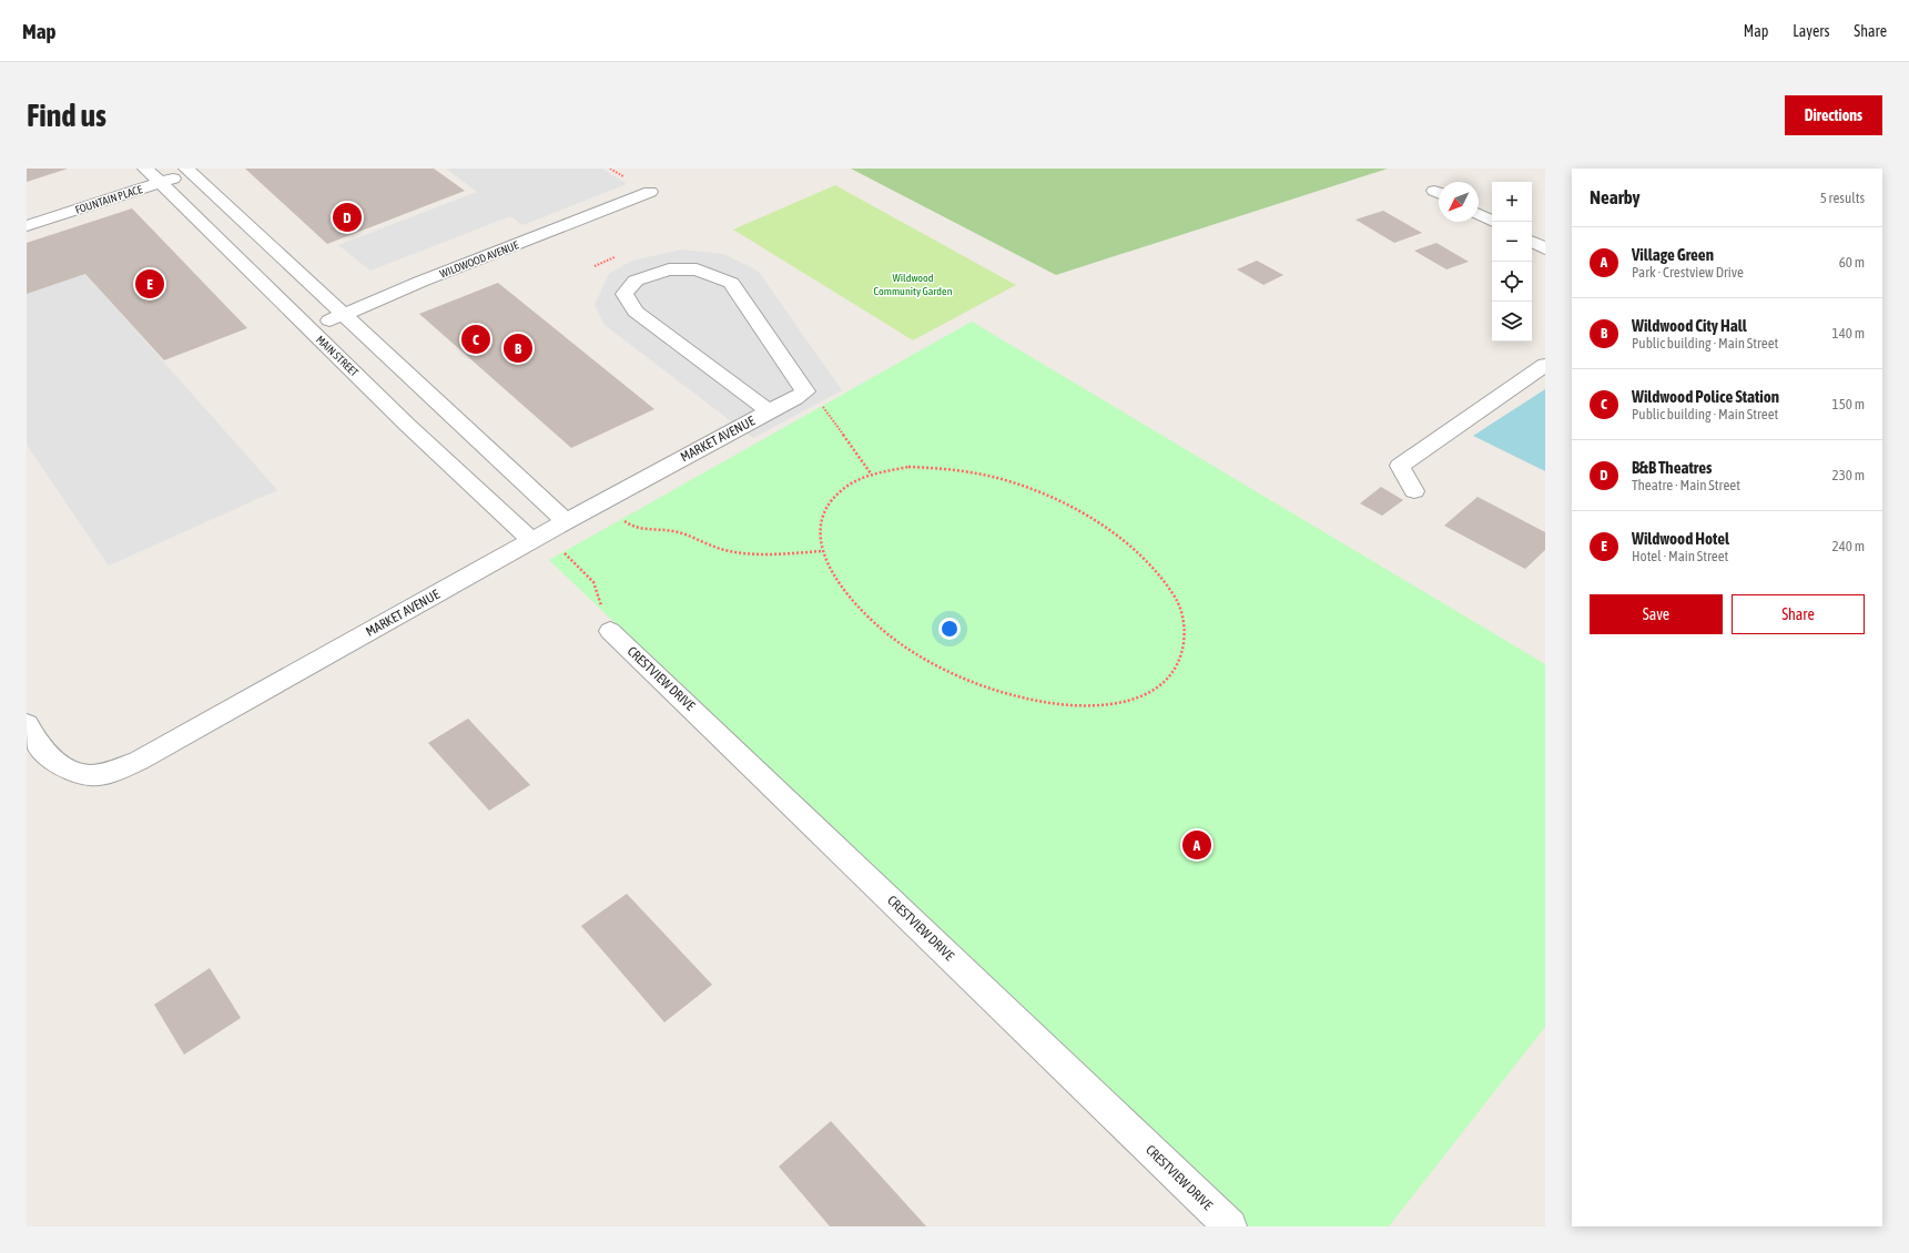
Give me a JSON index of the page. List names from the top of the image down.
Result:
{
  "streets": {
    "street": [
      "FOUNTAIN PLACE",
      "WILDWOOD AVENUE",
      "MAIN STREET",
      "MARKET AVENUE",
      "CRESTVIEW DRIVE"
    ]
  },
  "crossings": [
    ["FOUNTAIN PLACE", "MAIN STREET"],
    ["WILDWOOD AVENUE", "MAIN STREET"],
    ["MAIN STREET", "MARKET AVENUE"]
  ],
  "parks": ["Wildwood Community Garden"],
  "north": "bottom left",
  "page": {
    "header": "Map",
    "nav": ["Map", "Layers", "Share"],
    "buttons": [
      "Directions",
      ["Save", "Share"]
    ],
    "title": "Find us",
    "heading": ["Nearby", "5 results"],
    "map_buttons": ["+", "−"],
    "pins": [
      "D",
      "E",
      "C",
      "B",
      "A"
    ],
    "list": [
      {
        "mark": "A",
        "name": "Village Green",
        "note": "Park · Crestview Drive",
        "value": "60 m"
      },
      {
        "mark": "B",
        "name": "Wildwood City Hall",
        "note": "Public building · Main Street",
        "value": "140 m"
      },
      {
        "mark": "C",
        "name": "Wildwood Police Station",
        "note": "Public building · Main Street",
        "value": "150 m"
      },
      {
        "mark": "D",
        "name": "B&B Theatres",
        "note": "Theatre · Main Street",
        "value": "230 m"
      },
      {
        "mark": "E",
        "name": "Wildwood Hotel",
        "note": "Hotel · Main Street",
        "value": "240 m"
      }
    ]
  }
}
